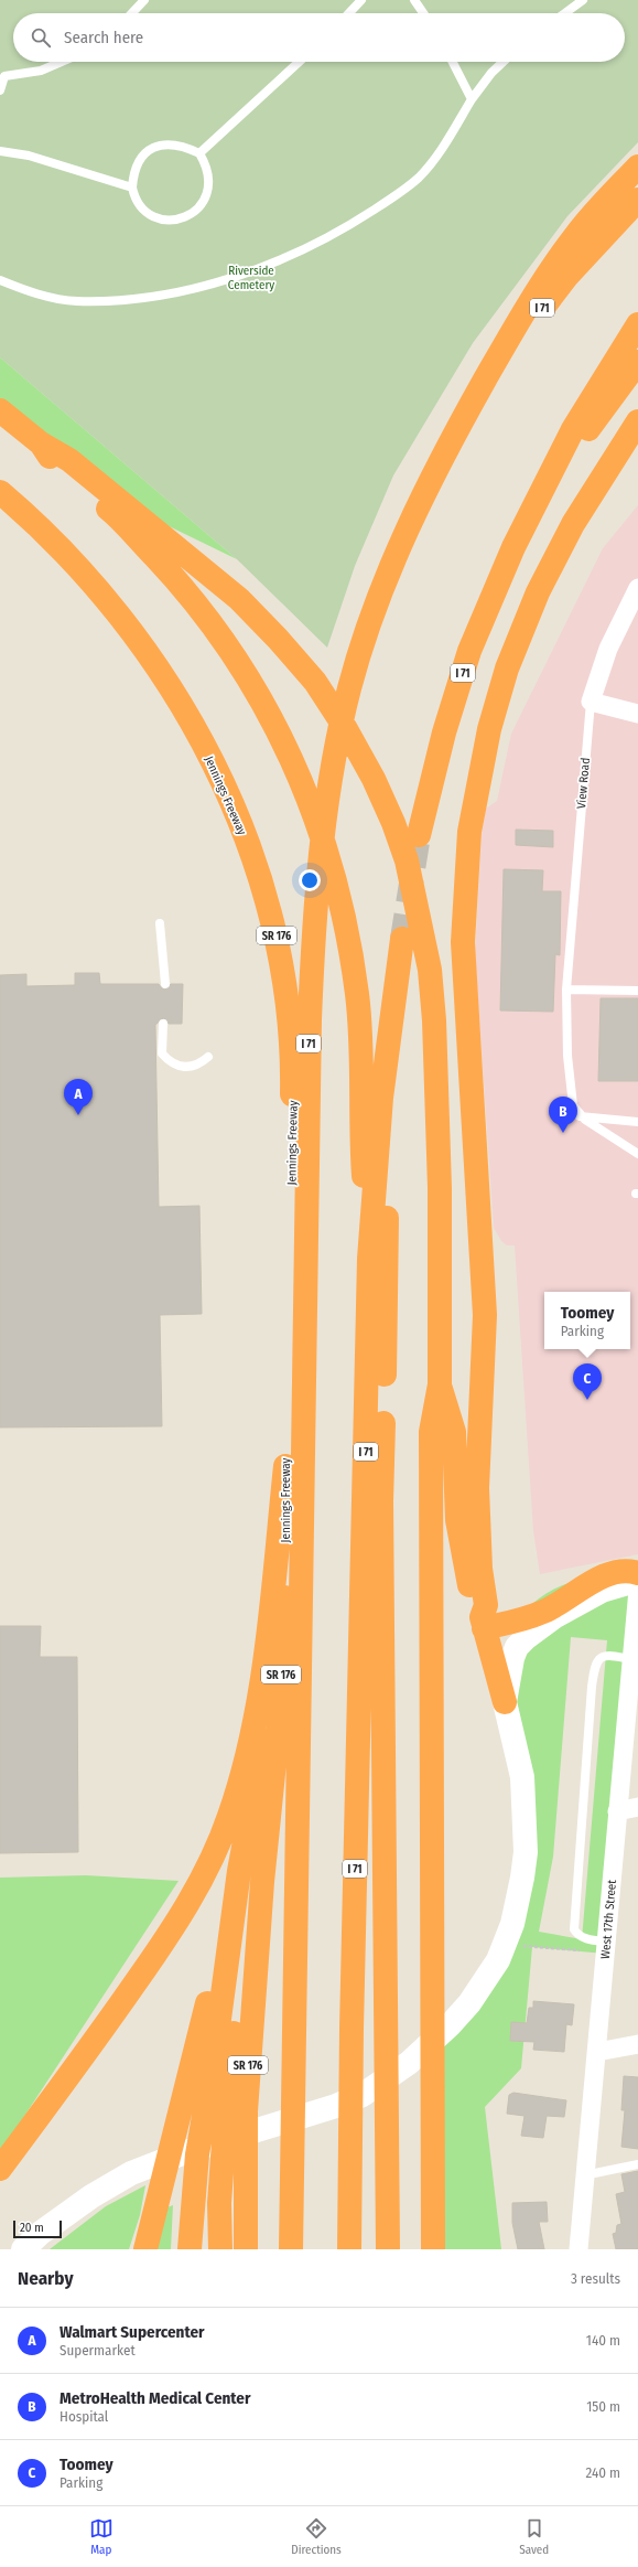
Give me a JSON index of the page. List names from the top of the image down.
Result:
{
  "streets": {
    "highway": ["I 71", "Jennings Freeway", "SR 176"],
    "street": ["View Road", "West 17th Street"]
  },
  "crossings": [
    ["I 71", "Jennings Freeway"],
    ["Jennings Freeway", "SR 176"]
  ],
  "parks": ["Riverside Cemetery"],
  "scale_bar": "20 m",
  "page": {
    "search": "Search here",
    "pins": ["A", "B", "C"],
    "popup": ["Toomey", "Parking"],
    "scale": "20 m",
    "heading": ["Nearby", "3 results"],
    "list": [
      {
        "mark": "A",
        "name": "Walmart Supercenter",
        "note": "Supermarket",
        "value": "140 m"
      },
      {
        "mark": "B",
        "name": "MetroHealth Medical Center",
        "note": "Hospital",
        "value": "150 m"
      },
      {
        "mark": "C",
        "name": "Toomey",
        "note": "Parking",
        "value": "240 m"
      }
    ],
    "nav": ["Map", "Directions", "Saved"]
  }
}
